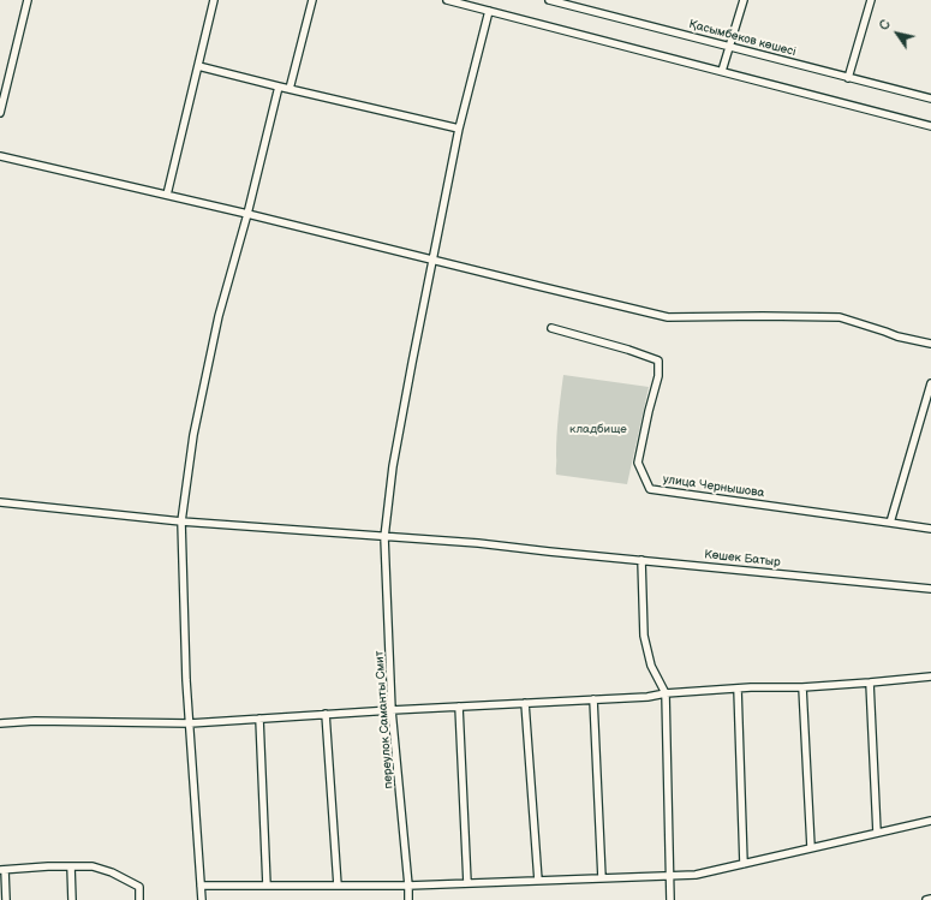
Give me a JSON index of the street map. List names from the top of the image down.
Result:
{
  "streets": {
    "street": [
      "Қасымбеков көшесі",
      "улица Чернышова",
      "Көшек Батыр",
      "переулок Саманты Смит"
    ]
  },
  "crossings": [
    ["Көшек Батыр", "переулок Саманты Смит"]
  ],
  "parks": ["кладбище"],
  "north": "top left"
}
